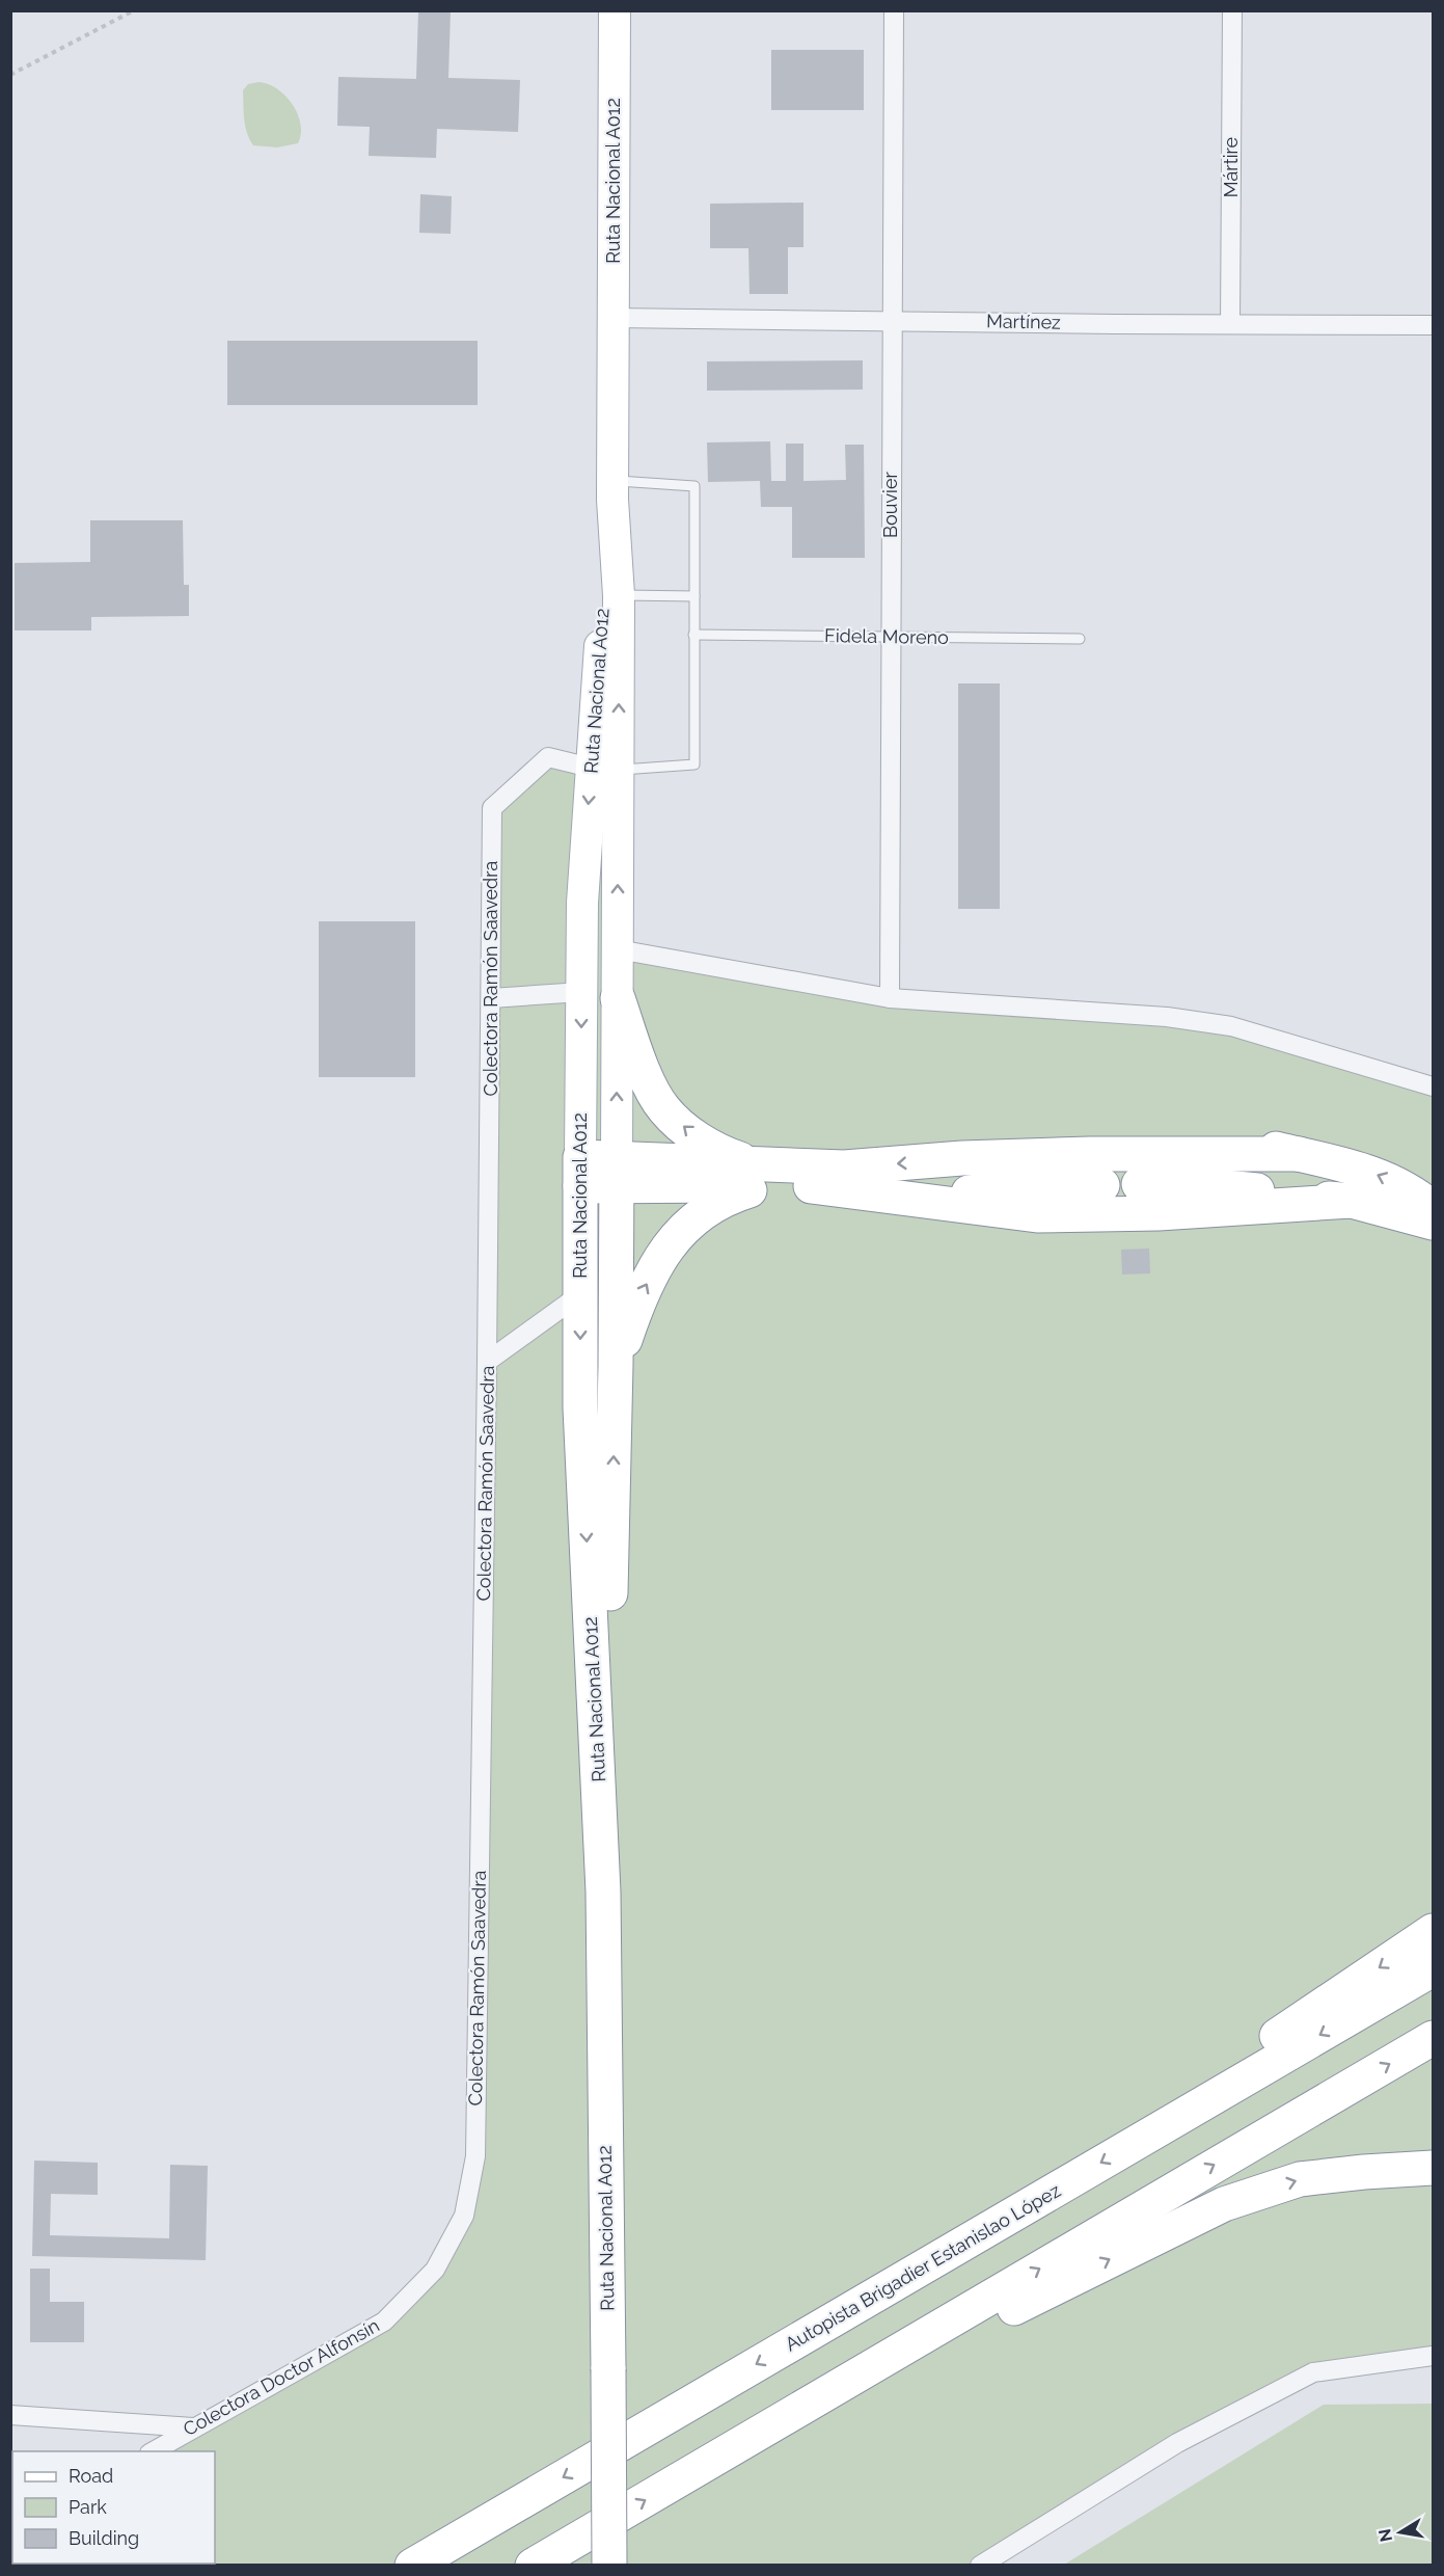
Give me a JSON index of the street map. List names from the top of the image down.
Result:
{
  "streets": {
    "highway": ["Ruta Nacional A012", "Autopista Brigadier Estanislao López"],
    "street": [
      "Mártire",
      "Martínez",
      "Bouvier",
      "Colectora Ramón Saavedra",
      "Colectora Doctor Alfonsín"
    ],
    "lane": ["Fidela Moreno"]
  },
  "crossings": [
    ["Mártire", "Martínez"],
    ["Ruta Nacional A012", "Martínez"],
    ["Ruta Nacional A012", "Colectora Ramón Saavedra"],
    ["Martínez", "Bouvier"],
    ["Bouvier", "Fidela Moreno"],
    ["Colectora Ramón Saavedra", "Colectora Doctor Alfonsín"]
  ],
  "legend": ["Road", "Park", "Building"],
  "north": "left"
}
